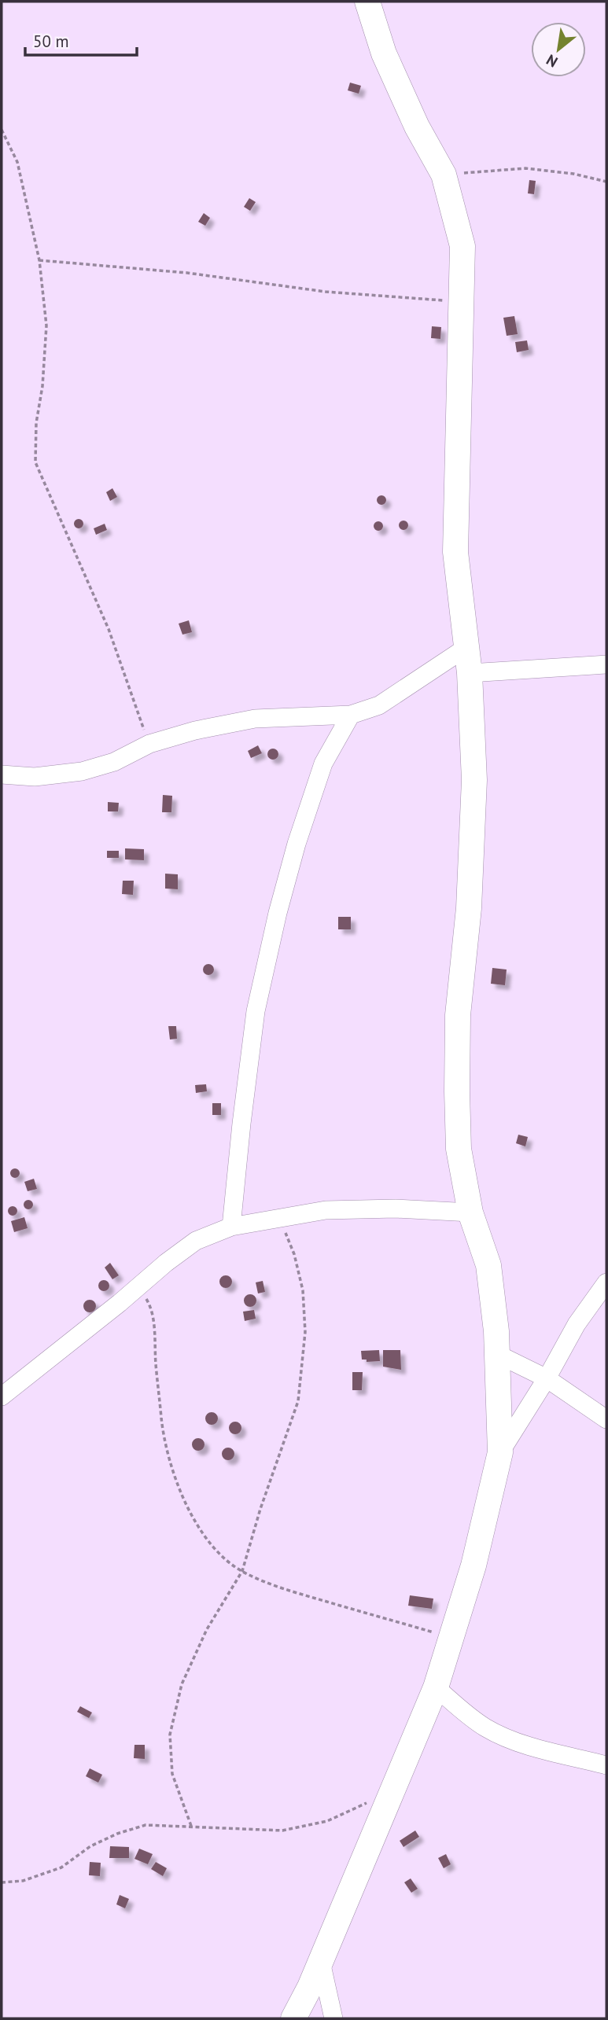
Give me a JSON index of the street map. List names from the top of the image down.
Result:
{
  "scale_bar": "50 m",
  "north": "bottom left"
}
